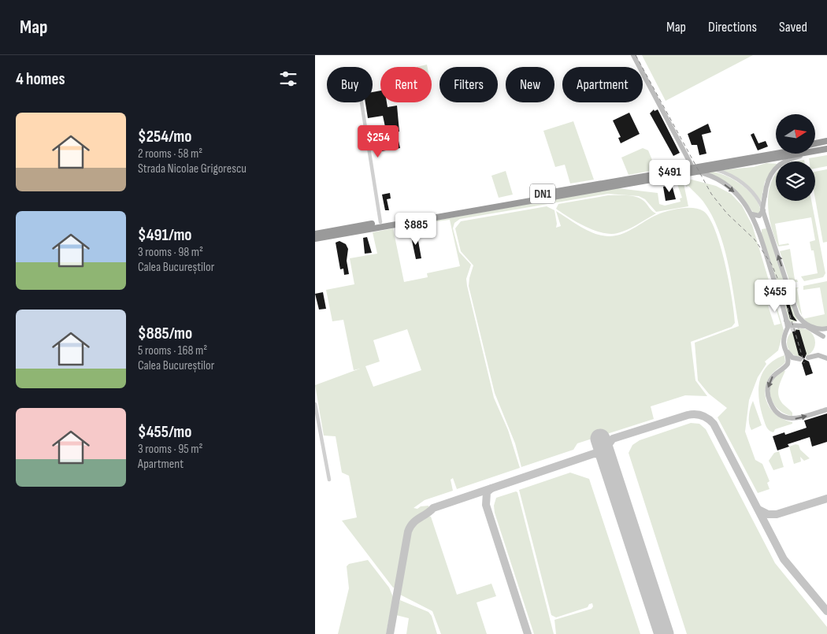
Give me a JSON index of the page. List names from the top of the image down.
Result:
{
  "streets": {
    "highway": ["DN1"]
  },
  "north": "right",
  "page": {
    "header": "Map",
    "nav": ["Map", "Directions", "Saved"],
    "heading": "4 homes",
    "chip": [
      "Buy",
      "Rent",
      "Filters",
      "New",
      "Apartment"
    ],
    "list": [
      {
        "name": "$254/mo",
        "note": "2 rooms · 58 m² · Strada Nicolae Grigorescu"
      },
      {
        "name": "$491/mo",
        "note": "3 rooms · 98 m² · Calea Bucureștilor"
      },
      {
        "name": "$885/mo",
        "note": "5 rooms · 168 m² · Calea Bucureștilor"
      },
      {
        "name": "$455/mo",
        "note": "3 rooms · 95 m² · Apartment"
      }
    ],
    "price": [
      "$254",
      "$491",
      "$885",
      "$455"
    ]
  }
}
